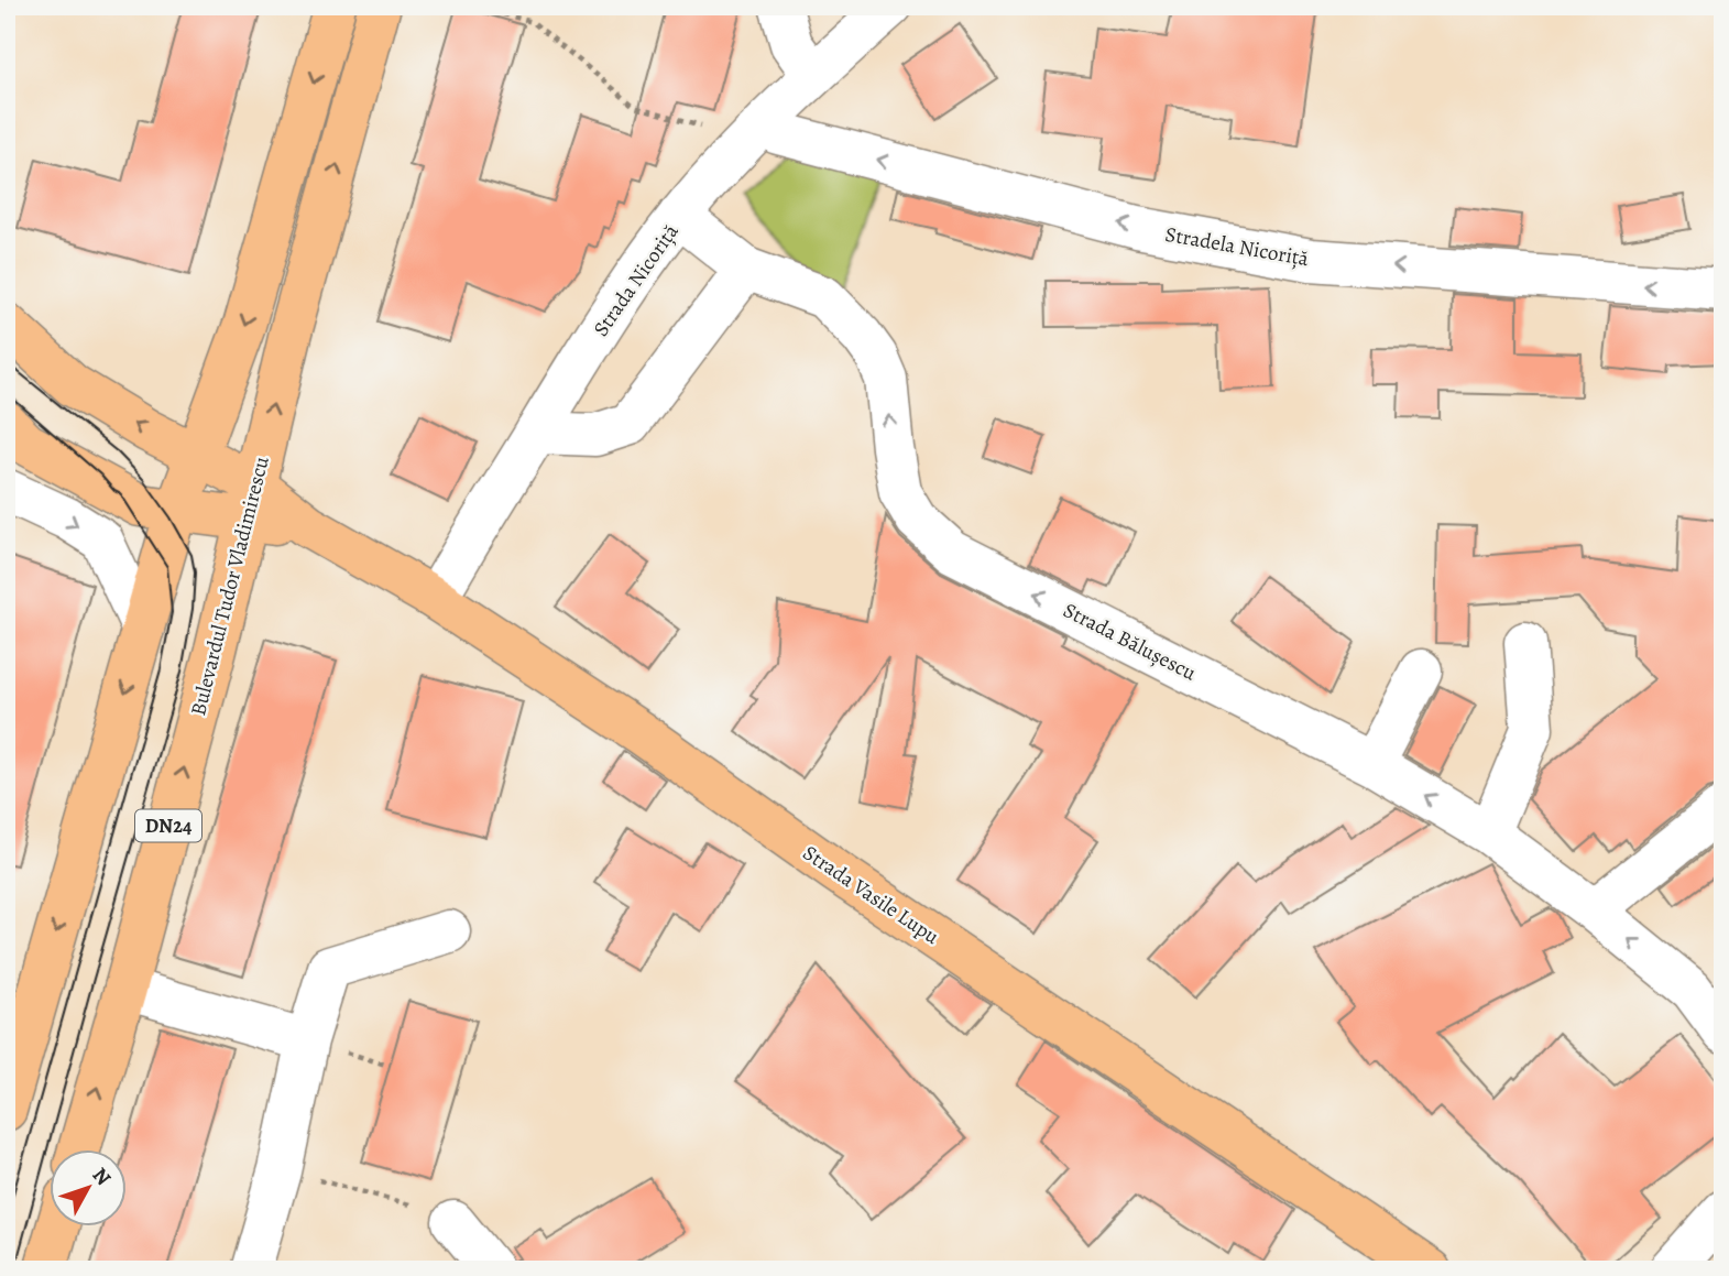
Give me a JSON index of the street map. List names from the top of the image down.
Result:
{
  "streets": {
    "main road": ["Bulevardul Tudor Vladimirescu", "DN24", "Strada Vasile Lupu"],
    "street": ["Stradela Nicoriță", "Strada Nicoriță", "Strada Bălușescu"]
  },
  "crossings": [
    ["Stradela Nicoriță", "Strada Nicoriță"],
    ["Strada Nicoriță", "Strada Bălușescu"],
    ["Strada Nicoriță", "Strada Vasile Lupu"],
    ["Bulevardul Tudor Vladimirescu", "Strada Vasile Lupu"]
  ],
  "one_way": ["Stradela Nicoriță", "Strada Bălușescu"],
  "north": "top right"
}
